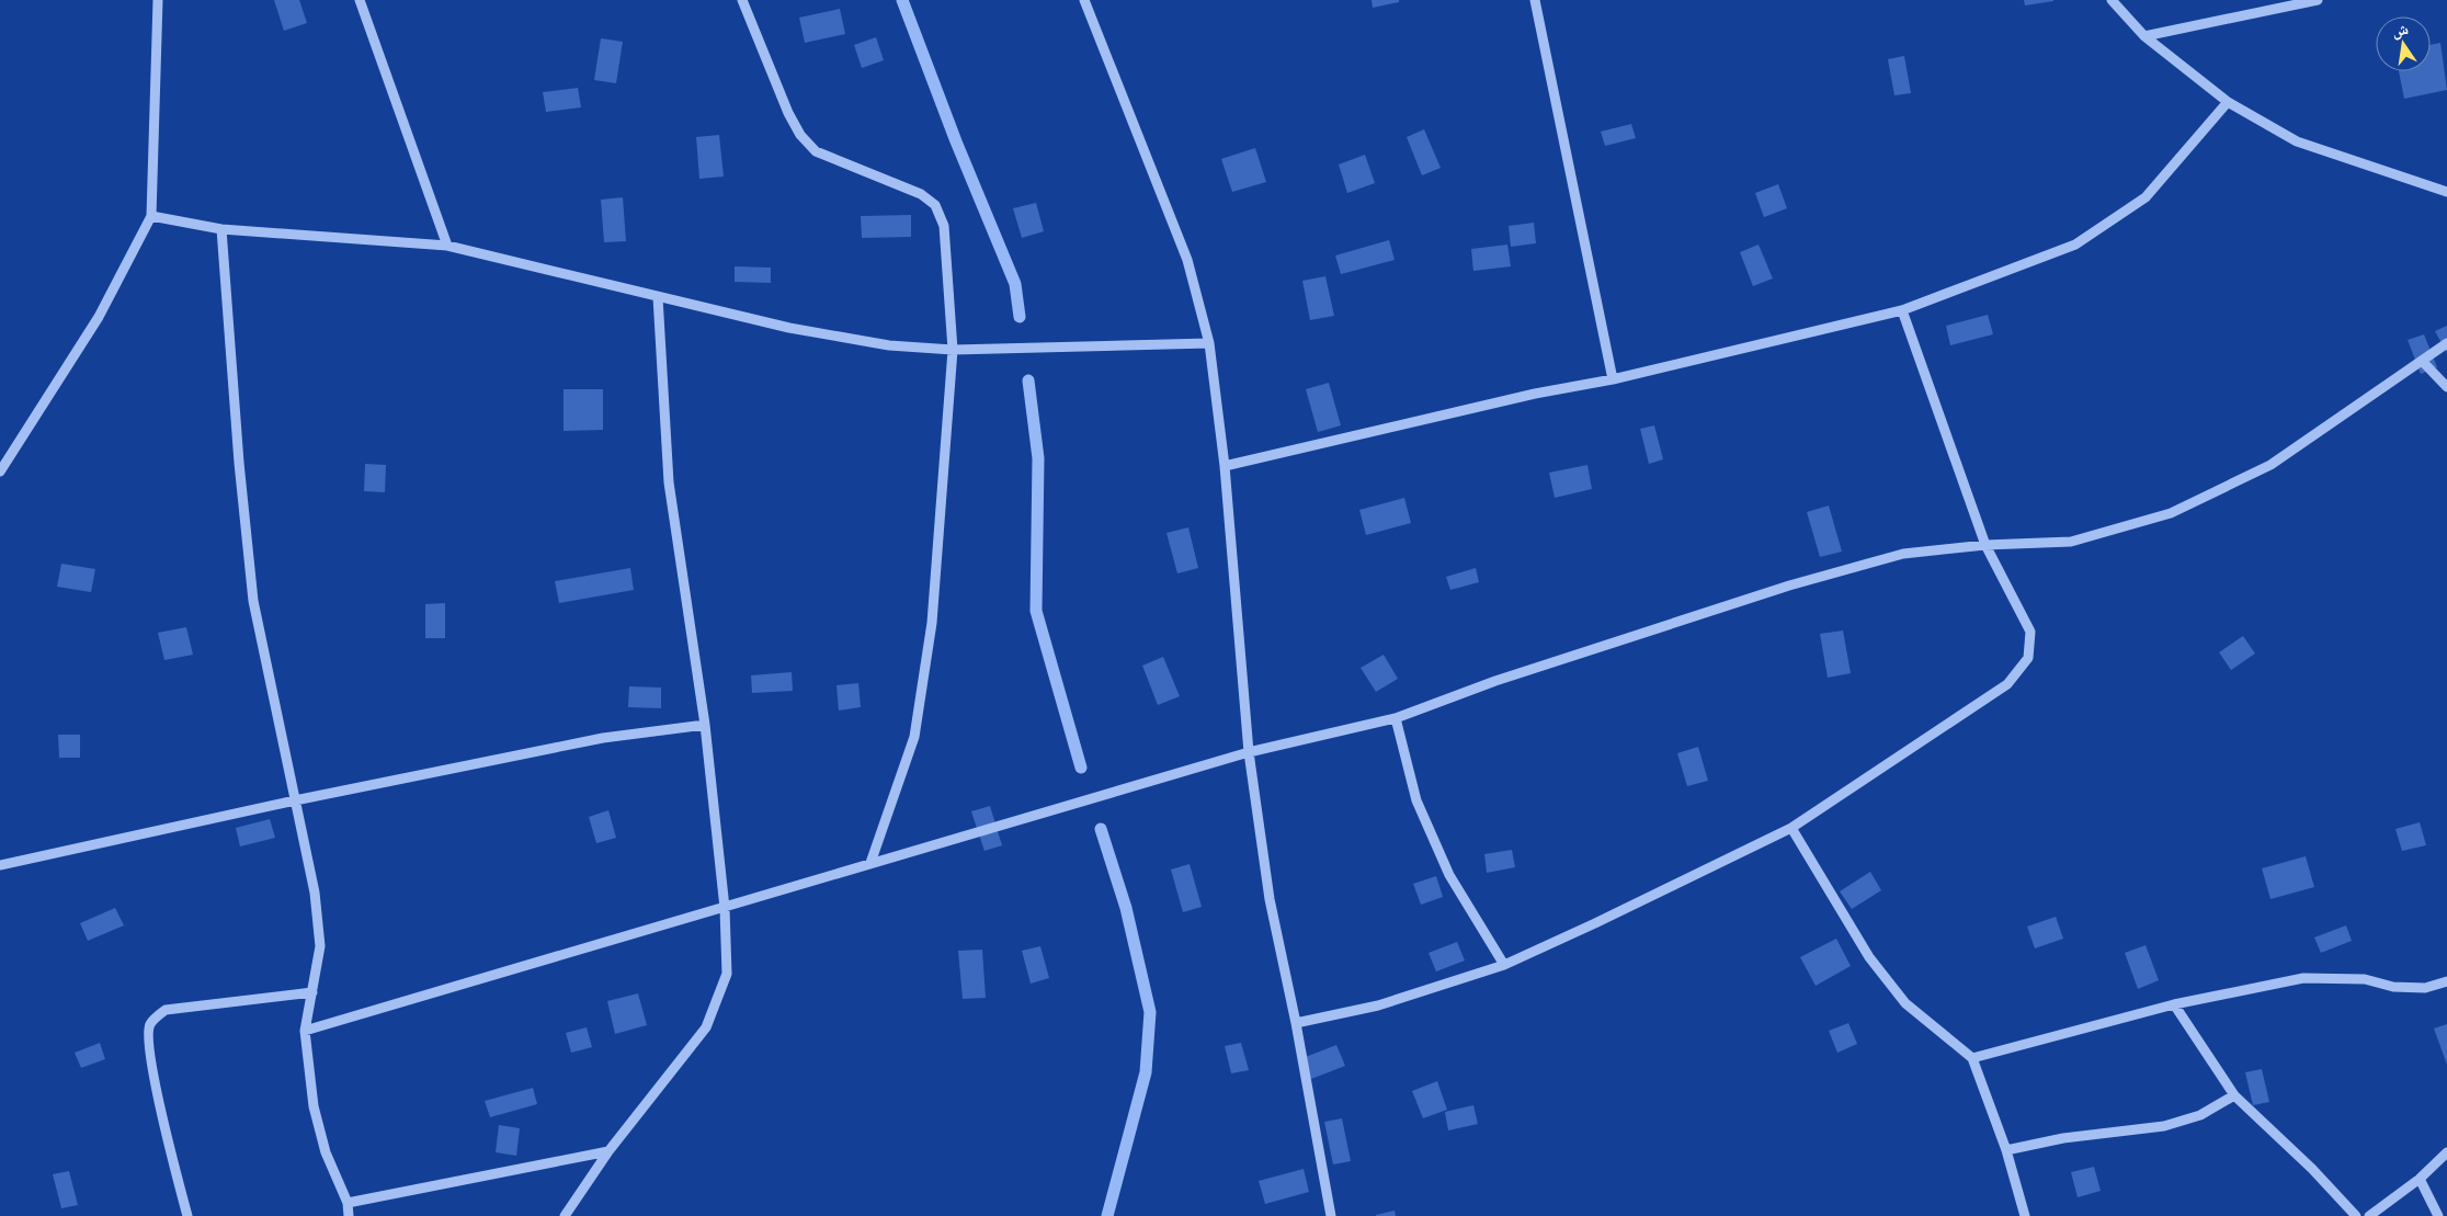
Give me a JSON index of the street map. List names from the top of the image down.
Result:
{
  "north": "top"
}
